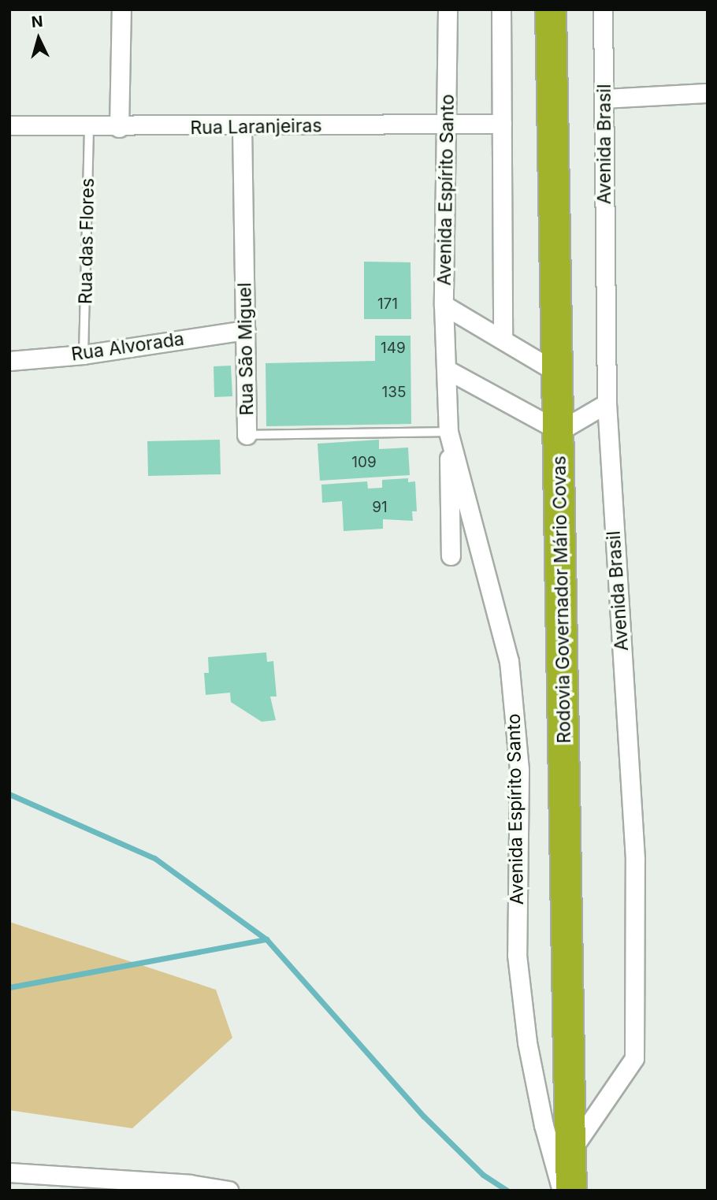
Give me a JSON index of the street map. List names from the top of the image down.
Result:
{
  "streets": {
    "highway": ["Rodovia Governador Mário Covas"],
    "street": [
      "Rua Laranjeiras",
      "Avenida Brasil",
      "Avenida Espírito Santo",
      "Rua Alvorada",
      "Rua São Miguel"
    ],
    "lane": ["Rua das Flores"]
  },
  "crossings": [
    ["Rua Laranjeiras", "Avenida Espírito Santo"],
    ["Rua Laranjeiras", "Rua das Flores"],
    ["Rua Laranjeiras", "Rua São Miguel"],
    ["Avenida Brasil", "Rodovia Governador Mário Covas"],
    ["Avenida Espírito Santo", "Rua São Miguel"],
    ["Rua das Flores", "Rua Alvorada"],
    ["Rua Alvorada", "Rua São Miguel"]
  ],
  "house_numbers": [
    "171",
    "149",
    "135",
    "109",
    "91"
  ],
  "north": "top"
}
